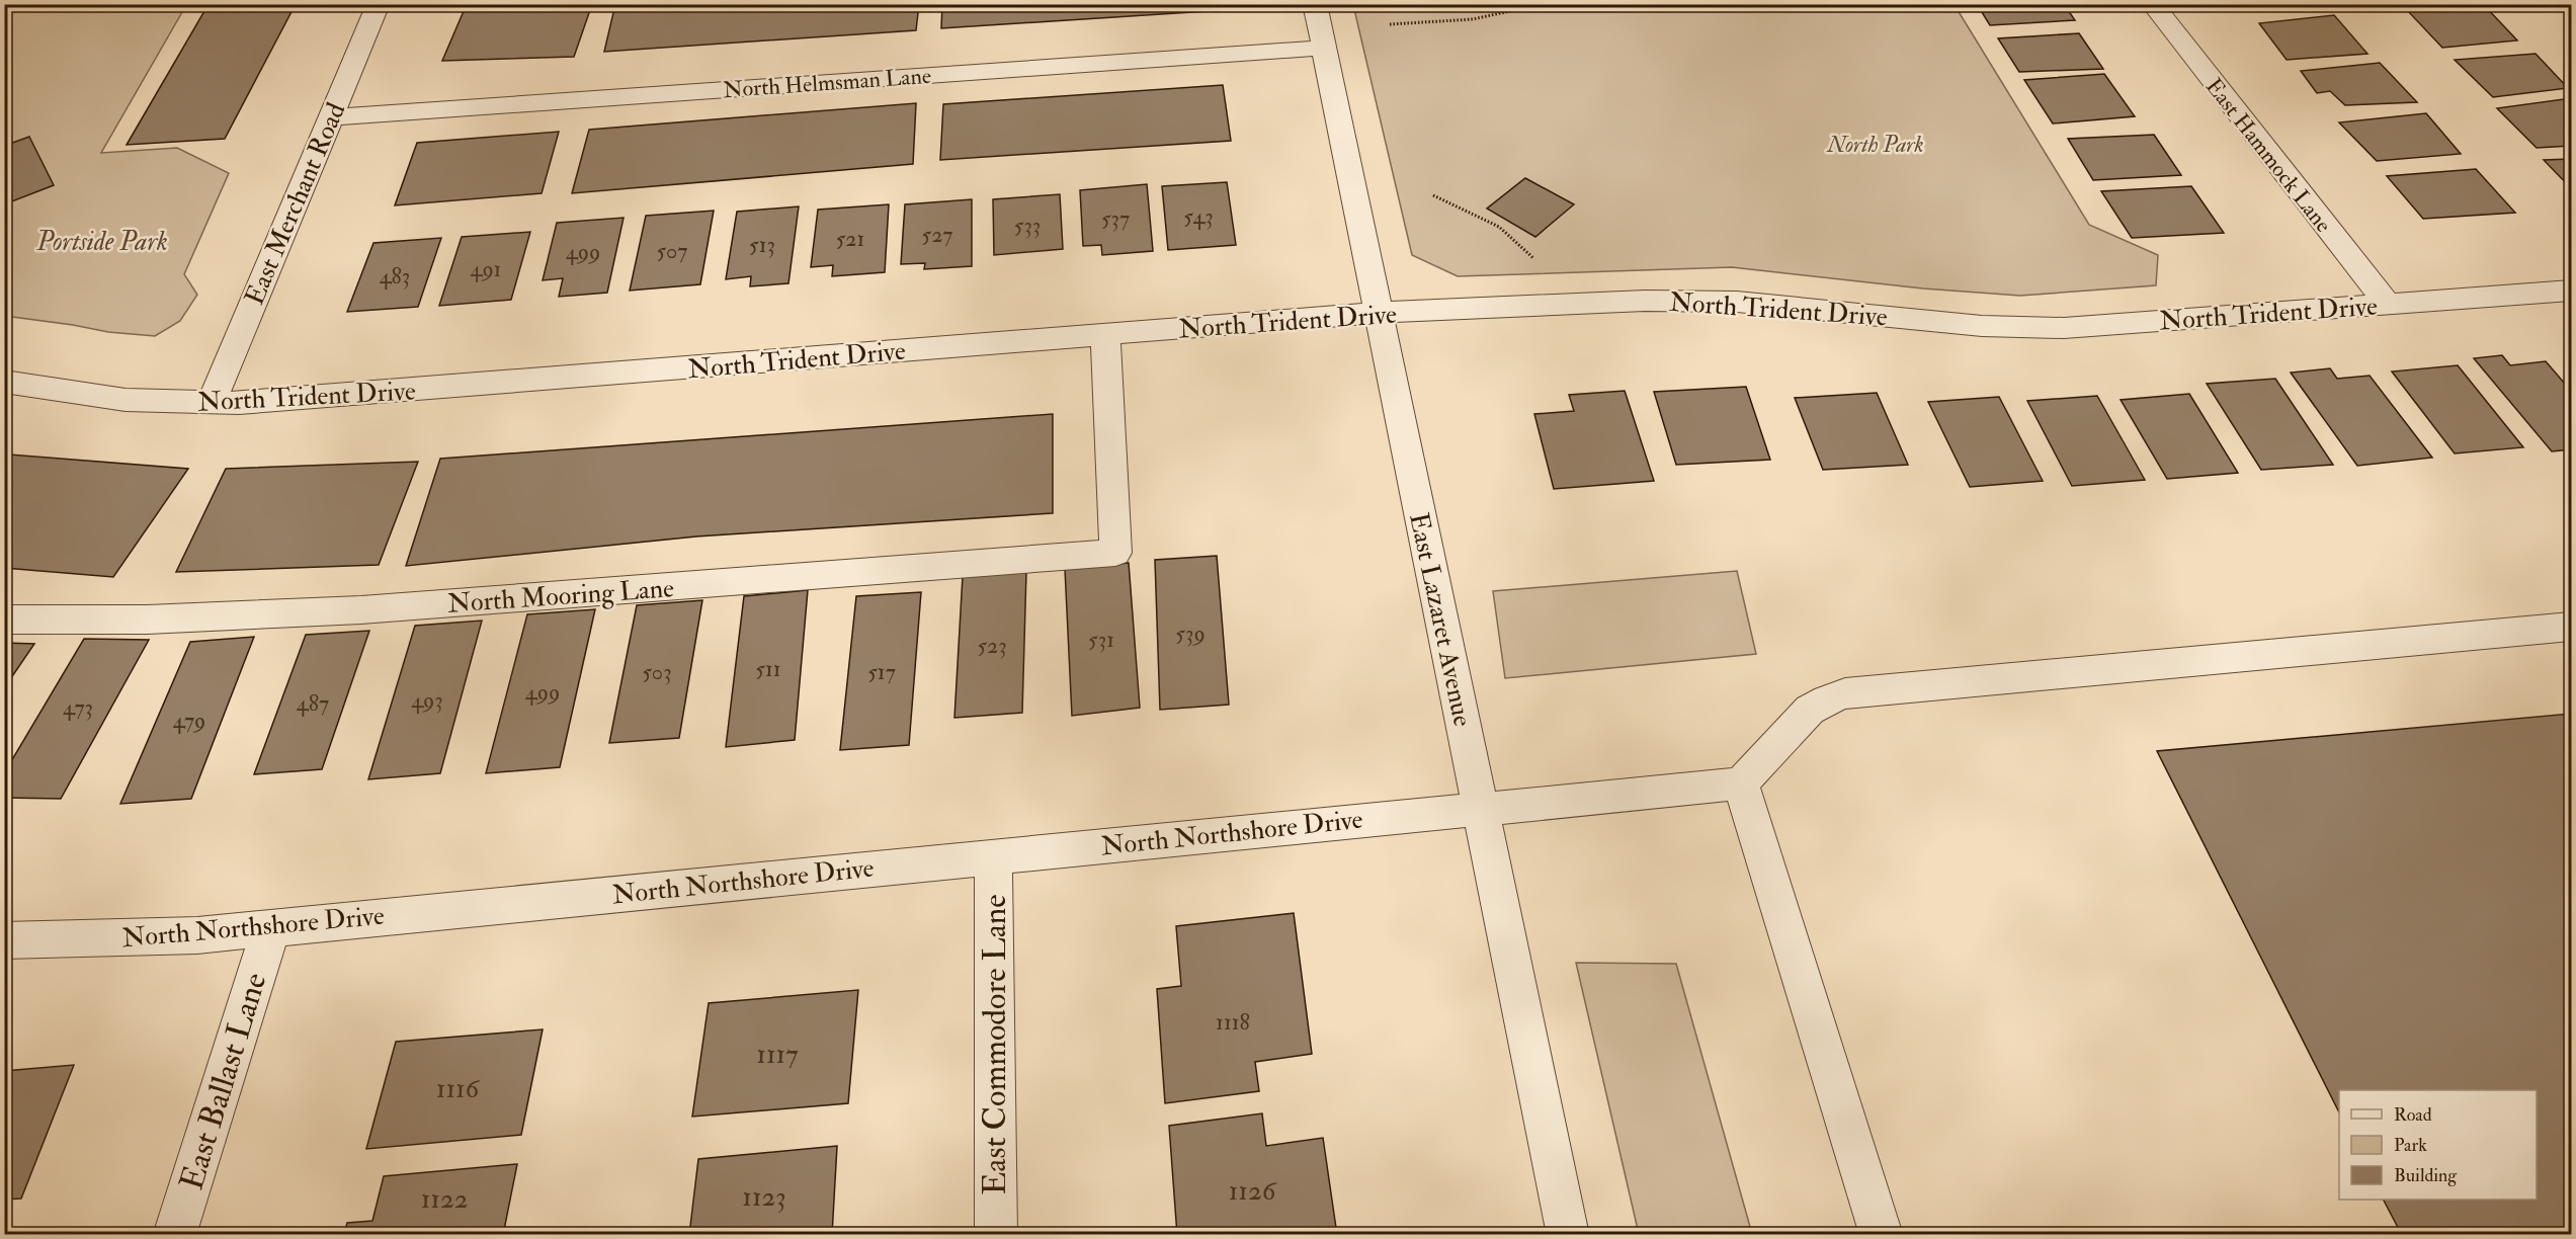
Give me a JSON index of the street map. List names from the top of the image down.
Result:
{
  "streets": {
    "street": [
      "North Helmsman Lane",
      "East Hammock Lane",
      "East Merchant Road",
      "North Trident Drive",
      "North Mooring Lane",
      "East Lazaret Avenue",
      "North Northshore Drive",
      "East Commodore Lane",
      "East Ballast Lane"
    ]
  },
  "crossings": [
    ["North Helmsman Lane", "East Merchant Road"],
    ["North Helmsman Lane", "East Lazaret Avenue"],
    ["East Hammock Lane", "North Trident Drive"],
    ["East Merchant Road", "North Trident Drive"],
    ["North Trident Drive", "North Mooring Lane"],
    ["North Trident Drive", "East Lazaret Avenue"],
    ["East Lazaret Avenue", "North Northshore Drive"],
    ["North Northshore Drive", "East Commodore Lane"],
    ["North Northshore Drive", "East Ballast Lane"]
  ],
  "parks": ["North Park", "Portside Park"],
  "house_numbers": [
    "543",
    "537",
    "533",
    "527",
    "521",
    "513",
    "507",
    "499",
    "491",
    "483",
    "539",
    "531",
    "523",
    "511",
    "503",
    "517",
    "499",
    "493",
    "487",
    "473",
    "479",
    "1118",
    "1117",
    "1116",
    "1126",
    "1123",
    "1122"
  ],
  "legend": ["Road", "Park", "Building"]
}
